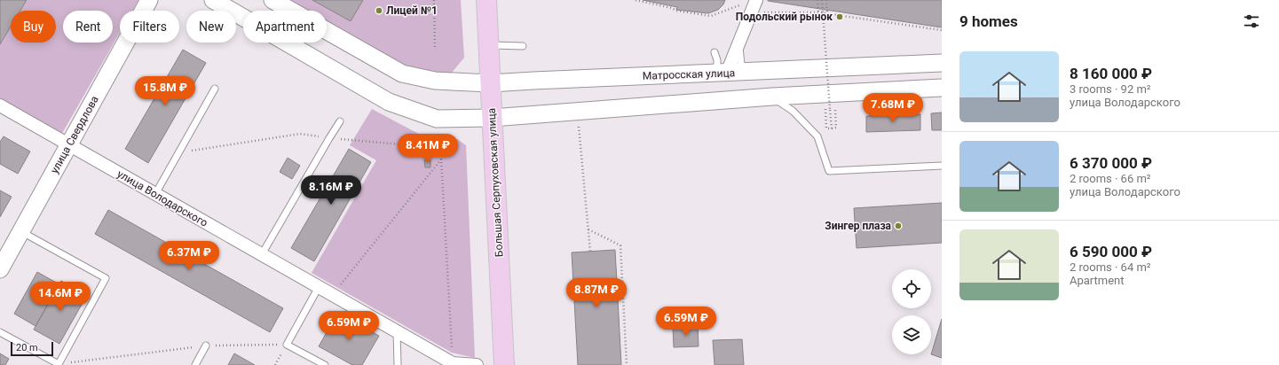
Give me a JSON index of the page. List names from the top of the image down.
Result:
{
  "streets": {
    "main road": ["Матросская улица", "улица Свердлова", "Большая Серпуховская улица"],
    "street": ["улица Володарского"]
  },
  "crossings": [
    ["Матросская улица", "Большая Серпуховская улица"],
    ["улица Свердлова", "улица Володарского"]
  ],
  "places": ["Лицeй №1", "Подольский рынок", "Зингер плаза"],
  "scale_bar": "20 m",
  "page": {
    "heading": "9 homes",
    "chip": [
      "Buy",
      "Rent",
      "Filters",
      "New",
      "Apartment"
    ],
    "list": [
      {
        "name": "8 160 000 ₽",
        "note": "3 rooms · 92 m² · улица Володарского"
      },
      {
        "name": "6 370 000 ₽",
        "note": "2 rooms · 66 m² · улица Володарского"
      },
      {
        "name": "6 590 000 ₽",
        "note": "2 rooms · 64 m² · Apartment"
      }
    ],
    "price": [
      "15.8M ₽",
      "7.68M ₽",
      "8.41M ₽",
      "8.16M ₽",
      "6.37M ₽",
      "8.87M ₽",
      "14.6M ₽",
      "6.59M ₽",
      "6.59M ₽"
    ],
    "scale": "20 m"
  }
}
